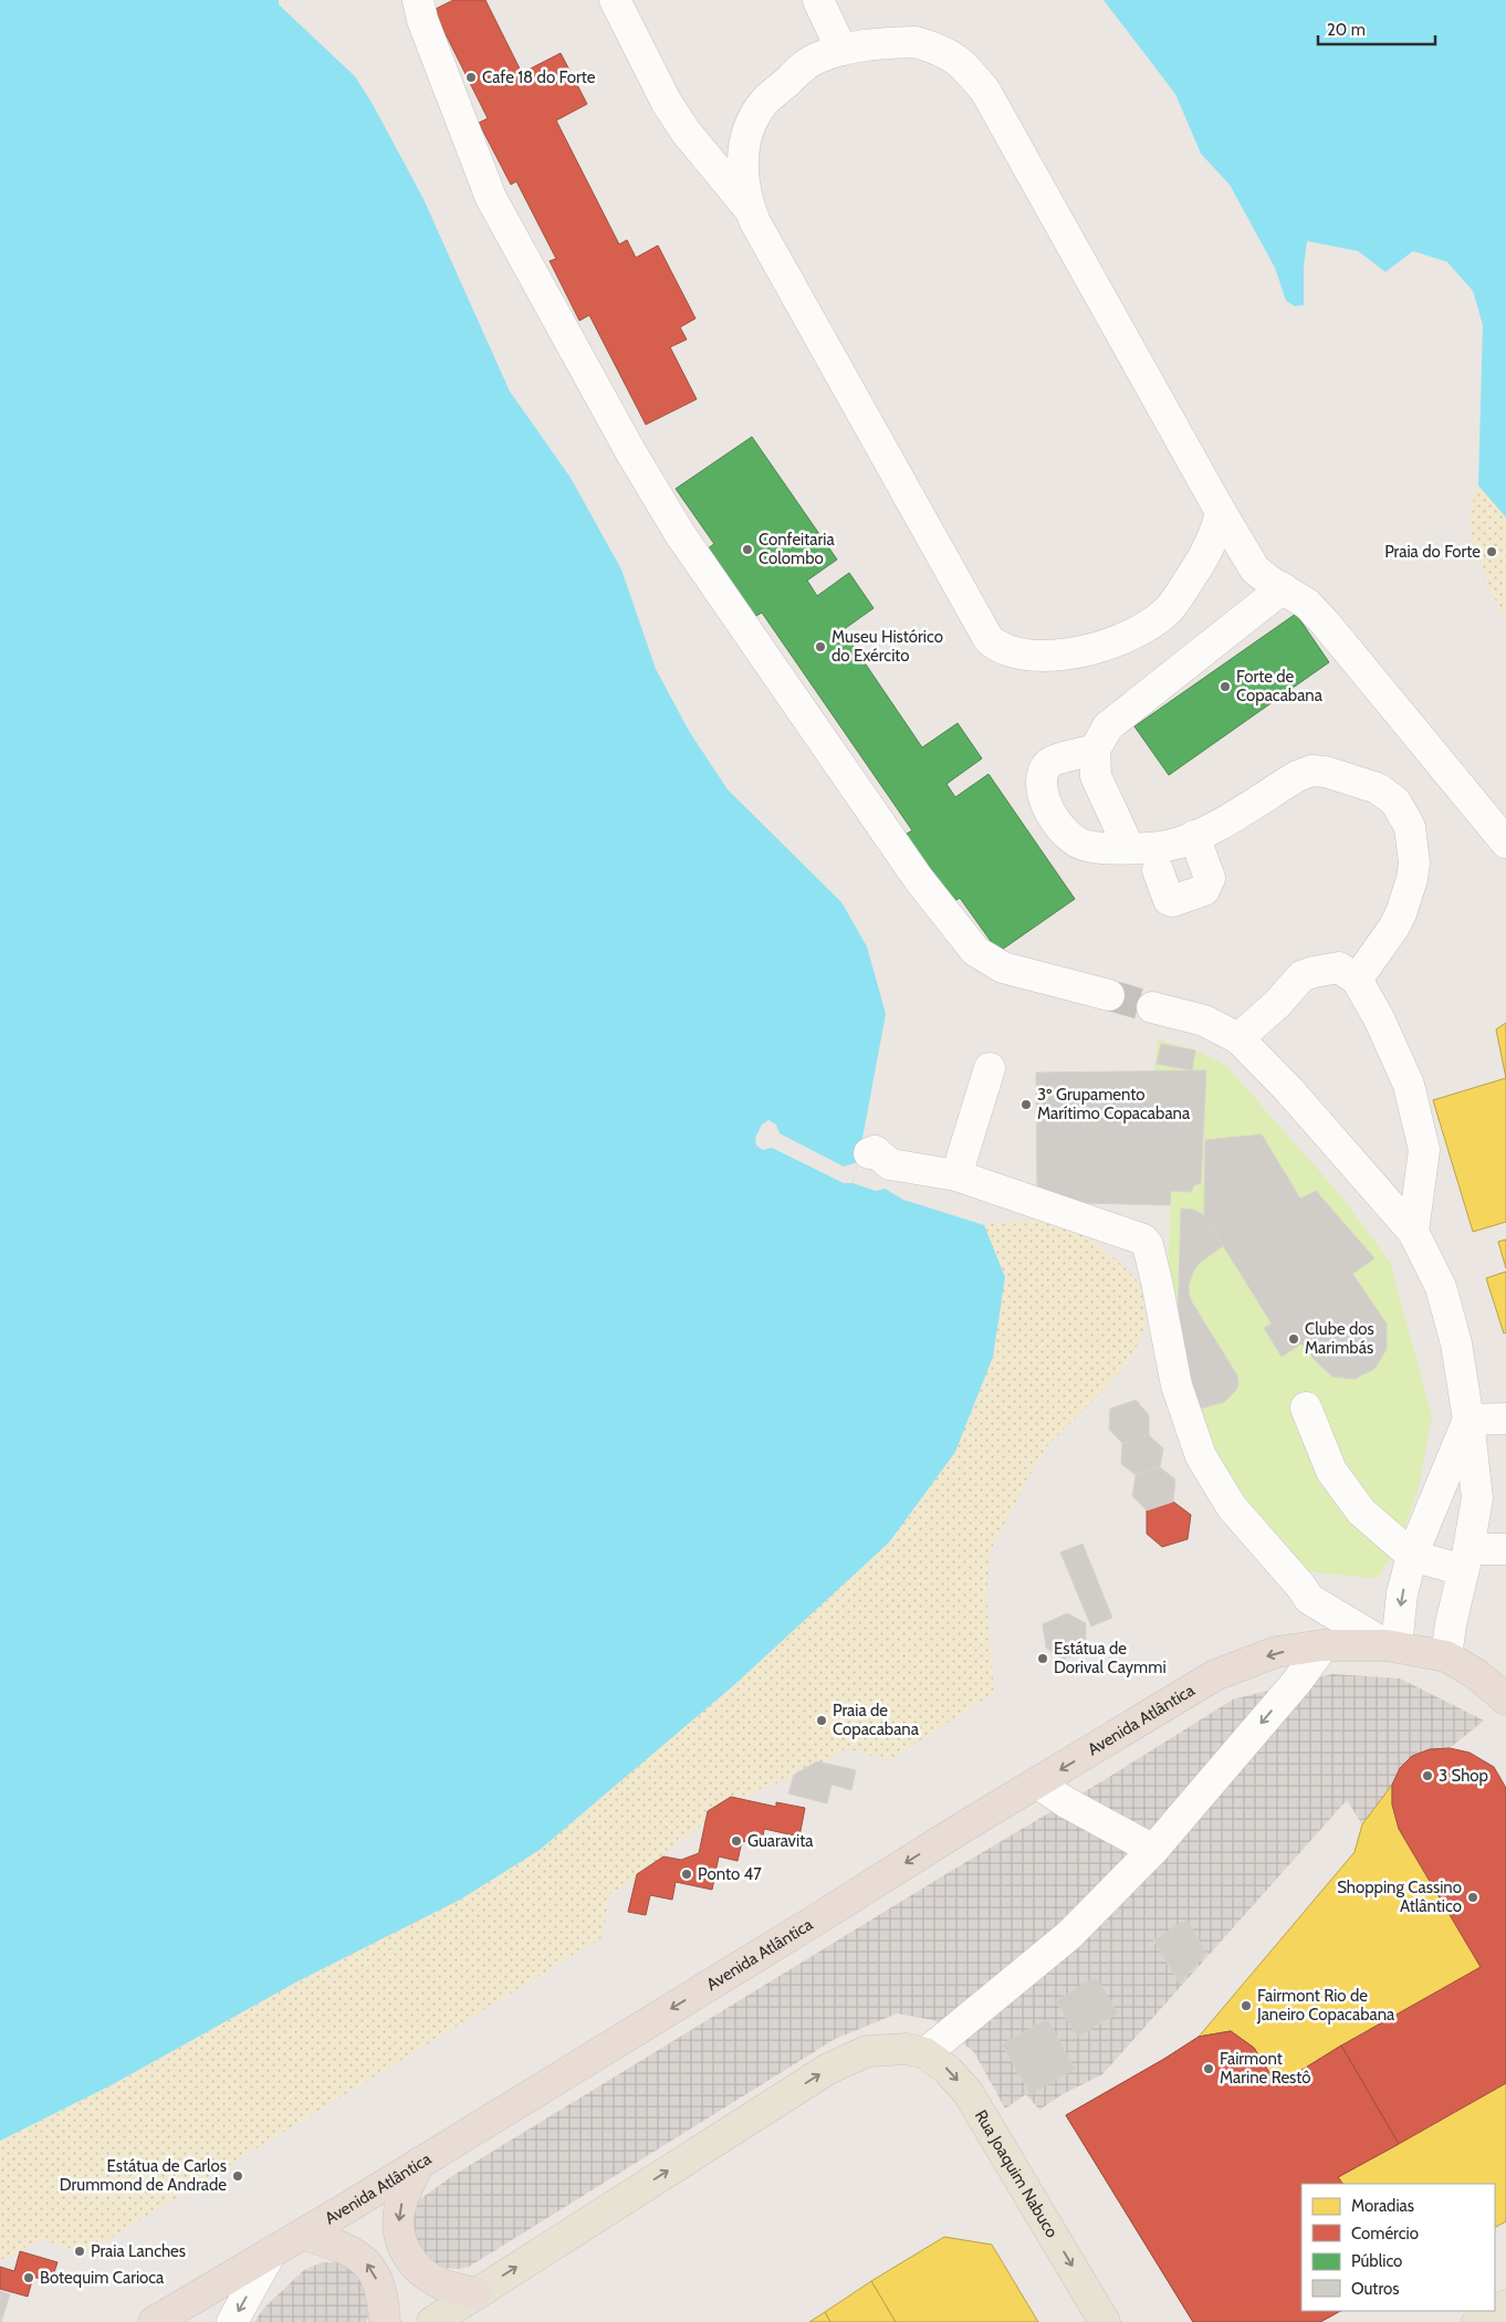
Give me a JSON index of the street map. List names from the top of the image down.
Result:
{
  "streets": {
    "highway": ["Avenida Atlântica"],
    "main road": ["Rua Joaquim Nabuco"]
  },
  "one_way": ["Avenida Atlântica", "Rua Joaquim Nabuco"],
  "places": [
    "Cafe 18 do Forte",
    "Confeitaria Colombo",
    "Praia do Forte",
    "Museu Histórico do Exército",
    "Forte de Copacabana",
    "3º Grupamento Marítimo Copacabana",
    "Clube dos Marimbás",
    "Estátua de Dorival Caymmi",
    "Praia de Copacabana",
    "3 Shop",
    "Guaravita",
    "Ponto 47",
    "Shopping Cassino Atlântico",
    "Fairmont Rio de Janeiro Copacabana",
    "Fairmont Marine Restô",
    "Estátua de Carlos Drummond de Andrade",
    "Praia Lanches",
    "Botequim Carioca"
  ],
  "legend": [
    "Moradias",
    "Comércio",
    "Público",
    "Outros"
  ],
  "scale_bar": "20 m"
}
